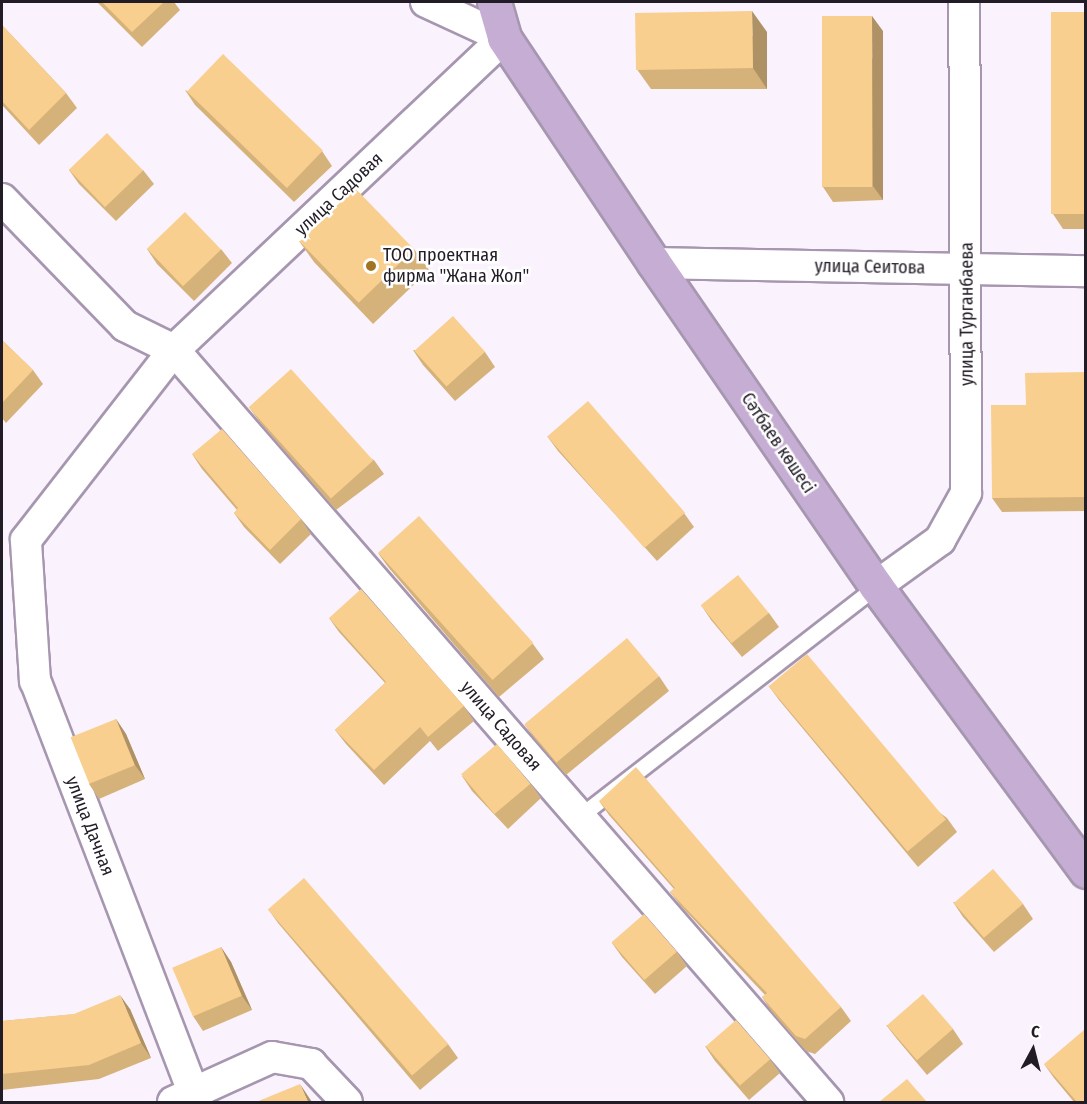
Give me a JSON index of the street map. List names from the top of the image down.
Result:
{
  "streets": {
    "main road": ["Сәтбаев көшесі"],
    "street": [
      "улица Садовая",
      "улица Сеитова",
      "улица Турганбаева",
      "улица Дачная"
    ]
  },
  "crossings": [
    ["улица Садовая", "Сәтбаев көшесі"],
    ["улица Садовая", "улица Дачная"],
    ["улица Сеитова", "улица Турганбаева"],
    ["улица Сеитова", "Сәтбаев көшесі"],
    ["улица Турганбаева", "Сәтбаев көшесі"]
  ],
  "places": ["ТОО проектная фирма \"Жана Жол\""],
  "north": "top"
}
